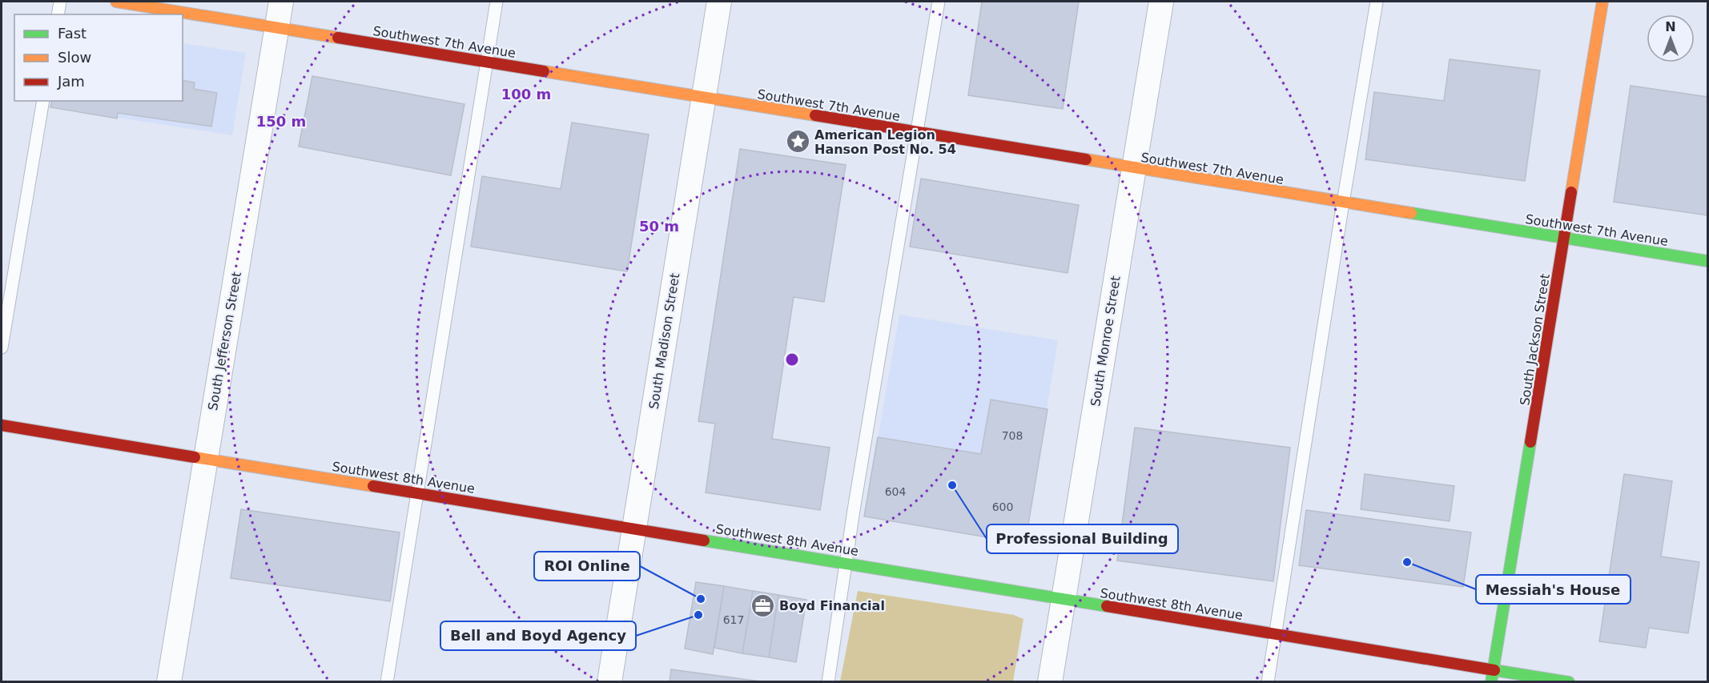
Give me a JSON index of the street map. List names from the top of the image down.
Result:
{
  "streets": {
    "main road": ["Southwest 7th Avenue", "South Jackson Street", "Southwest 8th Avenue"],
    "street": ["South Jefferson Street", "South Madison Street", "South Monroe Street"]
  },
  "crossings": [
    ["Southwest 7th Avenue", "South Jackson Street"],
    ["Southwest 7th Avenue", "South Jefferson Street"],
    ["Southwest 7th Avenue", "South Madison Street"],
    ["Southwest 7th Avenue", "South Monroe Street"],
    ["South Jackson Street", "Southwest 8th Avenue"],
    ["South Jefferson Street", "Southwest 8th Avenue"],
    ["South Madison Street", "Southwest 8th Avenue"],
    ["South Monroe Street", "Southwest 8th Avenue"]
  ],
  "places": {
    "place": ["American Legion Hanson Post No. 54"],
    "other": [
      "Professional Building",
      "Messiah's House",
      "ROI Online",
      "Bell and Boyd Agency"
    ],
    "office": ["Boyd Financial"]
  },
  "house_numbers": [
    "708",
    "604",
    "600",
    "617"
  ],
  "legend": ["Fast", "Slow", "Jam"],
  "north": "top",
  "rings": ["100 m", "150 m", "50 m"]
}
